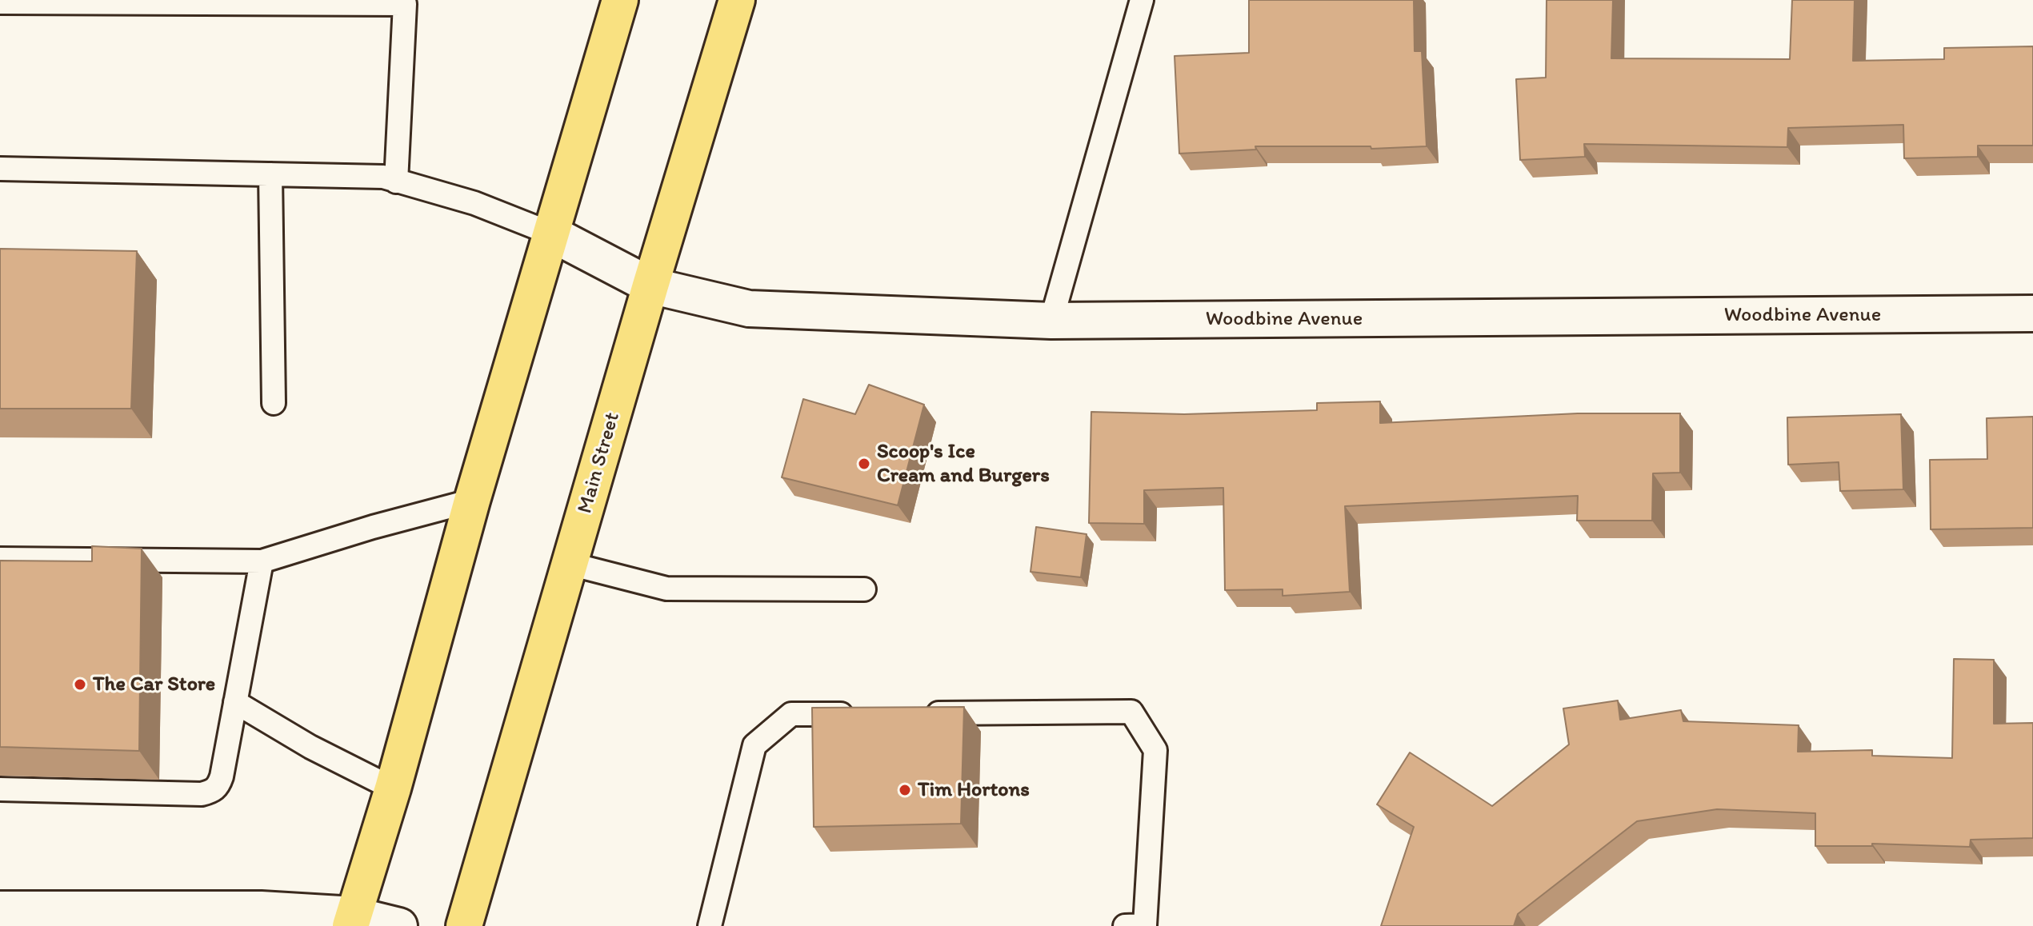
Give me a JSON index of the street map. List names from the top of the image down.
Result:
{
  "streets": {
    "main road": ["Main Street"],
    "street": ["Woodbine Avenue"]
  },
  "crossings": [
    ["Woodbine Avenue", "Main Street"]
  ],
  "places": ["Scoop's Ice Cream and Burgers", "The Car Store", "Tim Hortons"]
}
